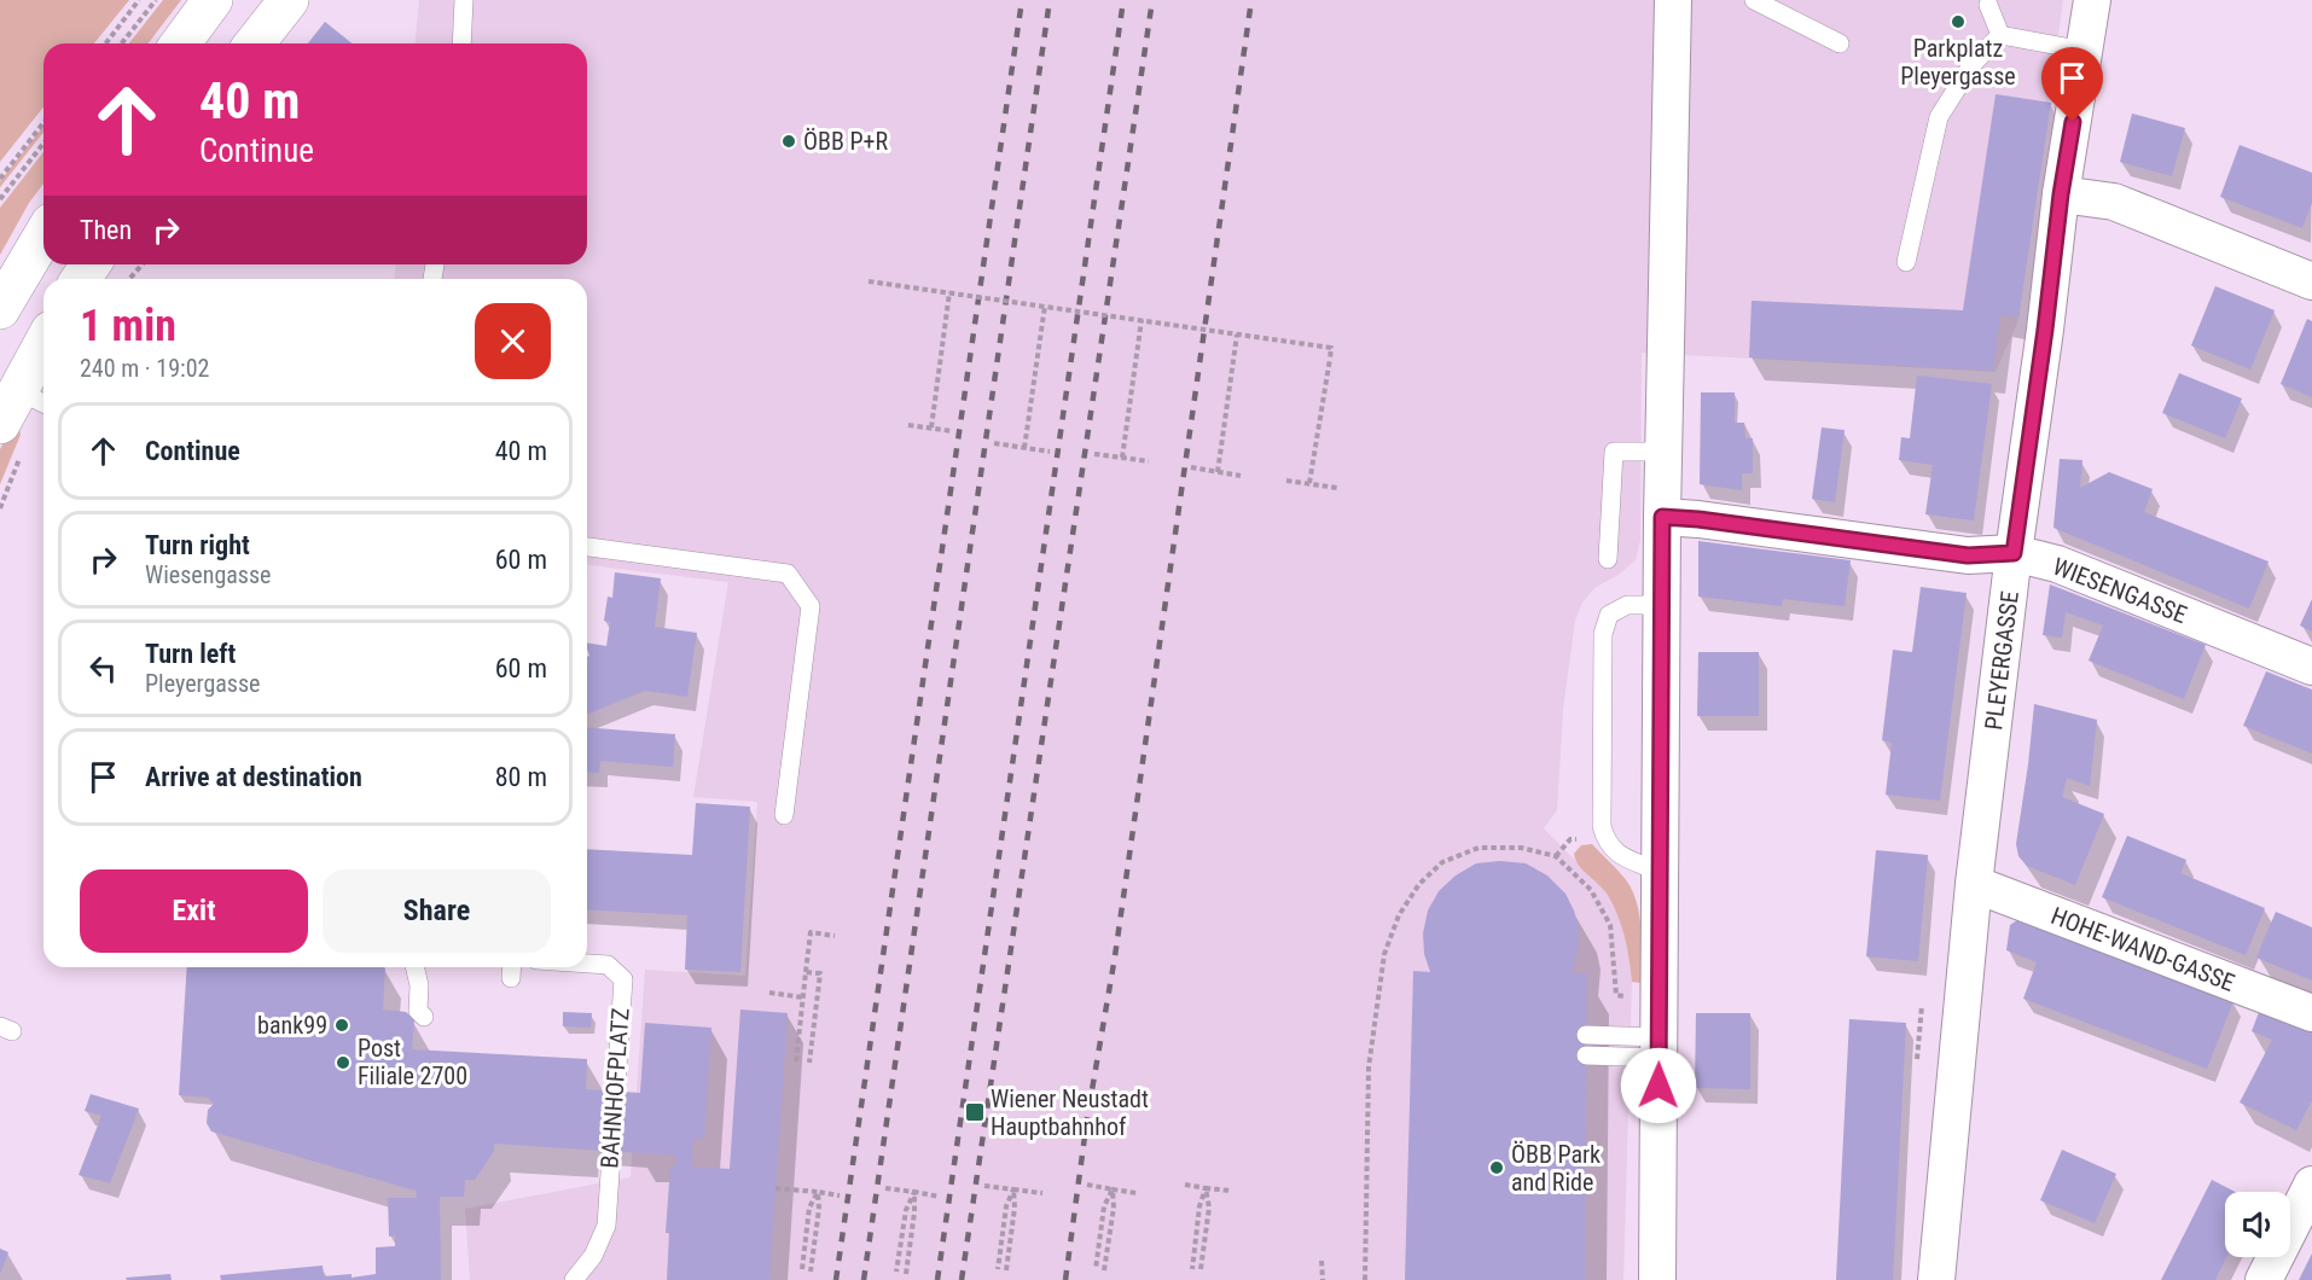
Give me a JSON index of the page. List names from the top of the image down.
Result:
{
  "streets": {
    "street": ["WIESENGASSE", "PLEYERGASSE", "HOHE-WAND-GASSE"],
    "lane": ["BAHNHOFPLATZ"]
  },
  "crossings": [
    ["WIESENGASSE", "PLEYERGASSE"],
    ["PLEYERGASSE", "HOHE-WAND-GASSE"]
  ],
  "places": {
    "other": [
      "Parkplatz Pleyergasse",
      "ÖBB P+R",
      "bank99",
      "Post Filiale 2700",
      "ÖBB Park and Ride"
    ],
    "transit": ["Wiener Neustadt Hauptbahnhof"]
  },
  "page": {
    "turn": ["40 m", "Continue"],
    "then": "Then",
    "heading": ["1 min", "240 m · 19:02"],
    "list": [
      {
        "name": "Continue",
        "value": "40 m"
      },
      {
        "name": "Turn right",
        "note": "Wiesengasse",
        "value": "60 m"
      },
      {
        "name": "Turn left",
        "note": "Pleyergasse",
        "value": "60 m"
      },
      {
        "name": "Arrive at destination",
        "value": "80 m"
      }
    ],
    "buttons": ["Exit", "Share"]
  }
}
